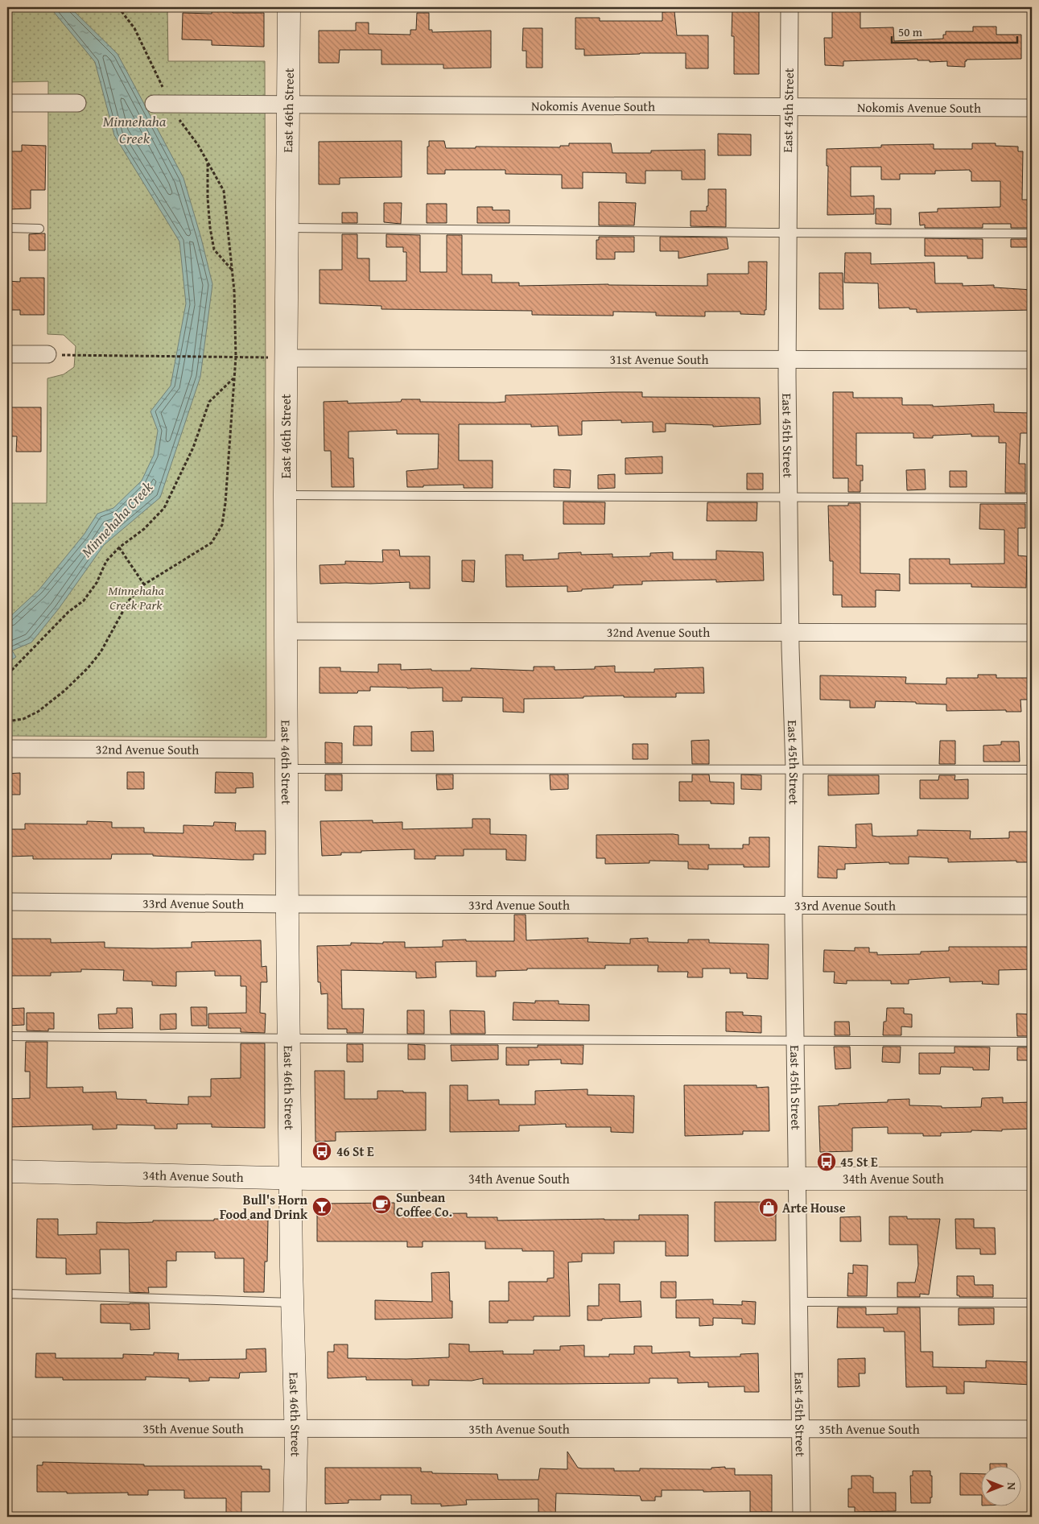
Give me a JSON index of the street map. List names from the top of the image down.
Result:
{
  "streets": {
    "street": [
      "Nokomis Avenue South",
      "East 46th Street",
      "East 45th Street",
      "31st Avenue South",
      "32nd Avenue South",
      "33rd Avenue South",
      "34th Avenue South",
      "35th Avenue South"
    ]
  },
  "crossings": [
    ["Nokomis Avenue South", "East 46th Street"],
    ["Nokomis Avenue South", "East 45th Street"],
    ["East 46th Street", "31st Avenue South"],
    ["East 46th Street", "32nd Avenue South"],
    ["East 46th Street", "33rd Avenue South"],
    ["East 46th Street", "34th Avenue South"],
    ["East 46th Street", "35th Avenue South"],
    ["East 45th Street", "31st Avenue South"],
    ["East 45th Street", "32nd Avenue South"],
    ["East 45th Street", "33rd Avenue South"],
    ["East 45th Street", "34th Avenue South"],
    ["East 45th Street", "35th Avenue South"]
  ],
  "water": ["Minnehaha Creek"],
  "parks": ["Minnehaha Creek Park"],
  "places": {
    "bus stop": ["46 St E", "45 St E"],
    "cafe": ["Sunbean Coffee Co."],
    "bar": ["Bull's Horn Food and Drink"],
    "shop": ["Arte House"]
  },
  "scale_bar": "50 m",
  "north": "right"
}
